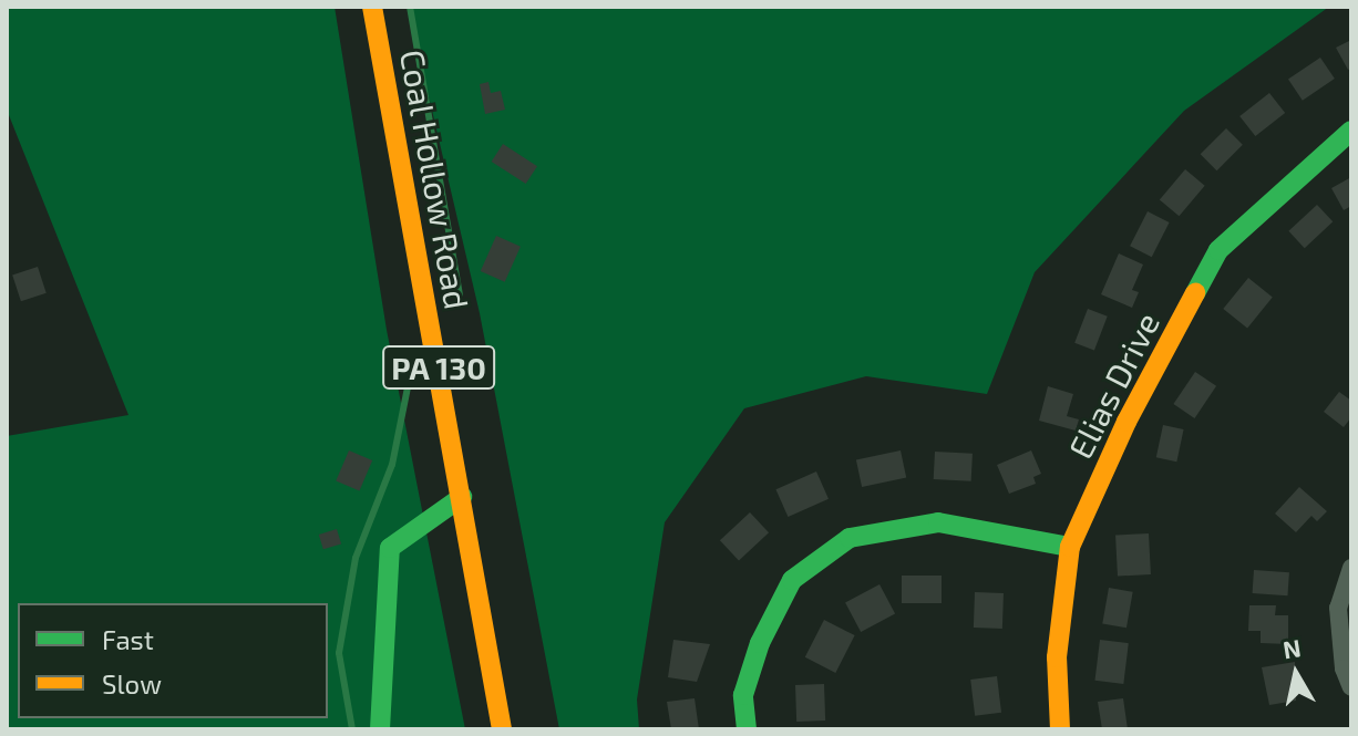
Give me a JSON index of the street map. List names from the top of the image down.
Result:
{
  "streets": {
    "street": ["Coal Hollow Road", "PA 130", "Elias Drive"]
  },
  "legend": ["Fast", "Slow"],
  "north": "top"
}
